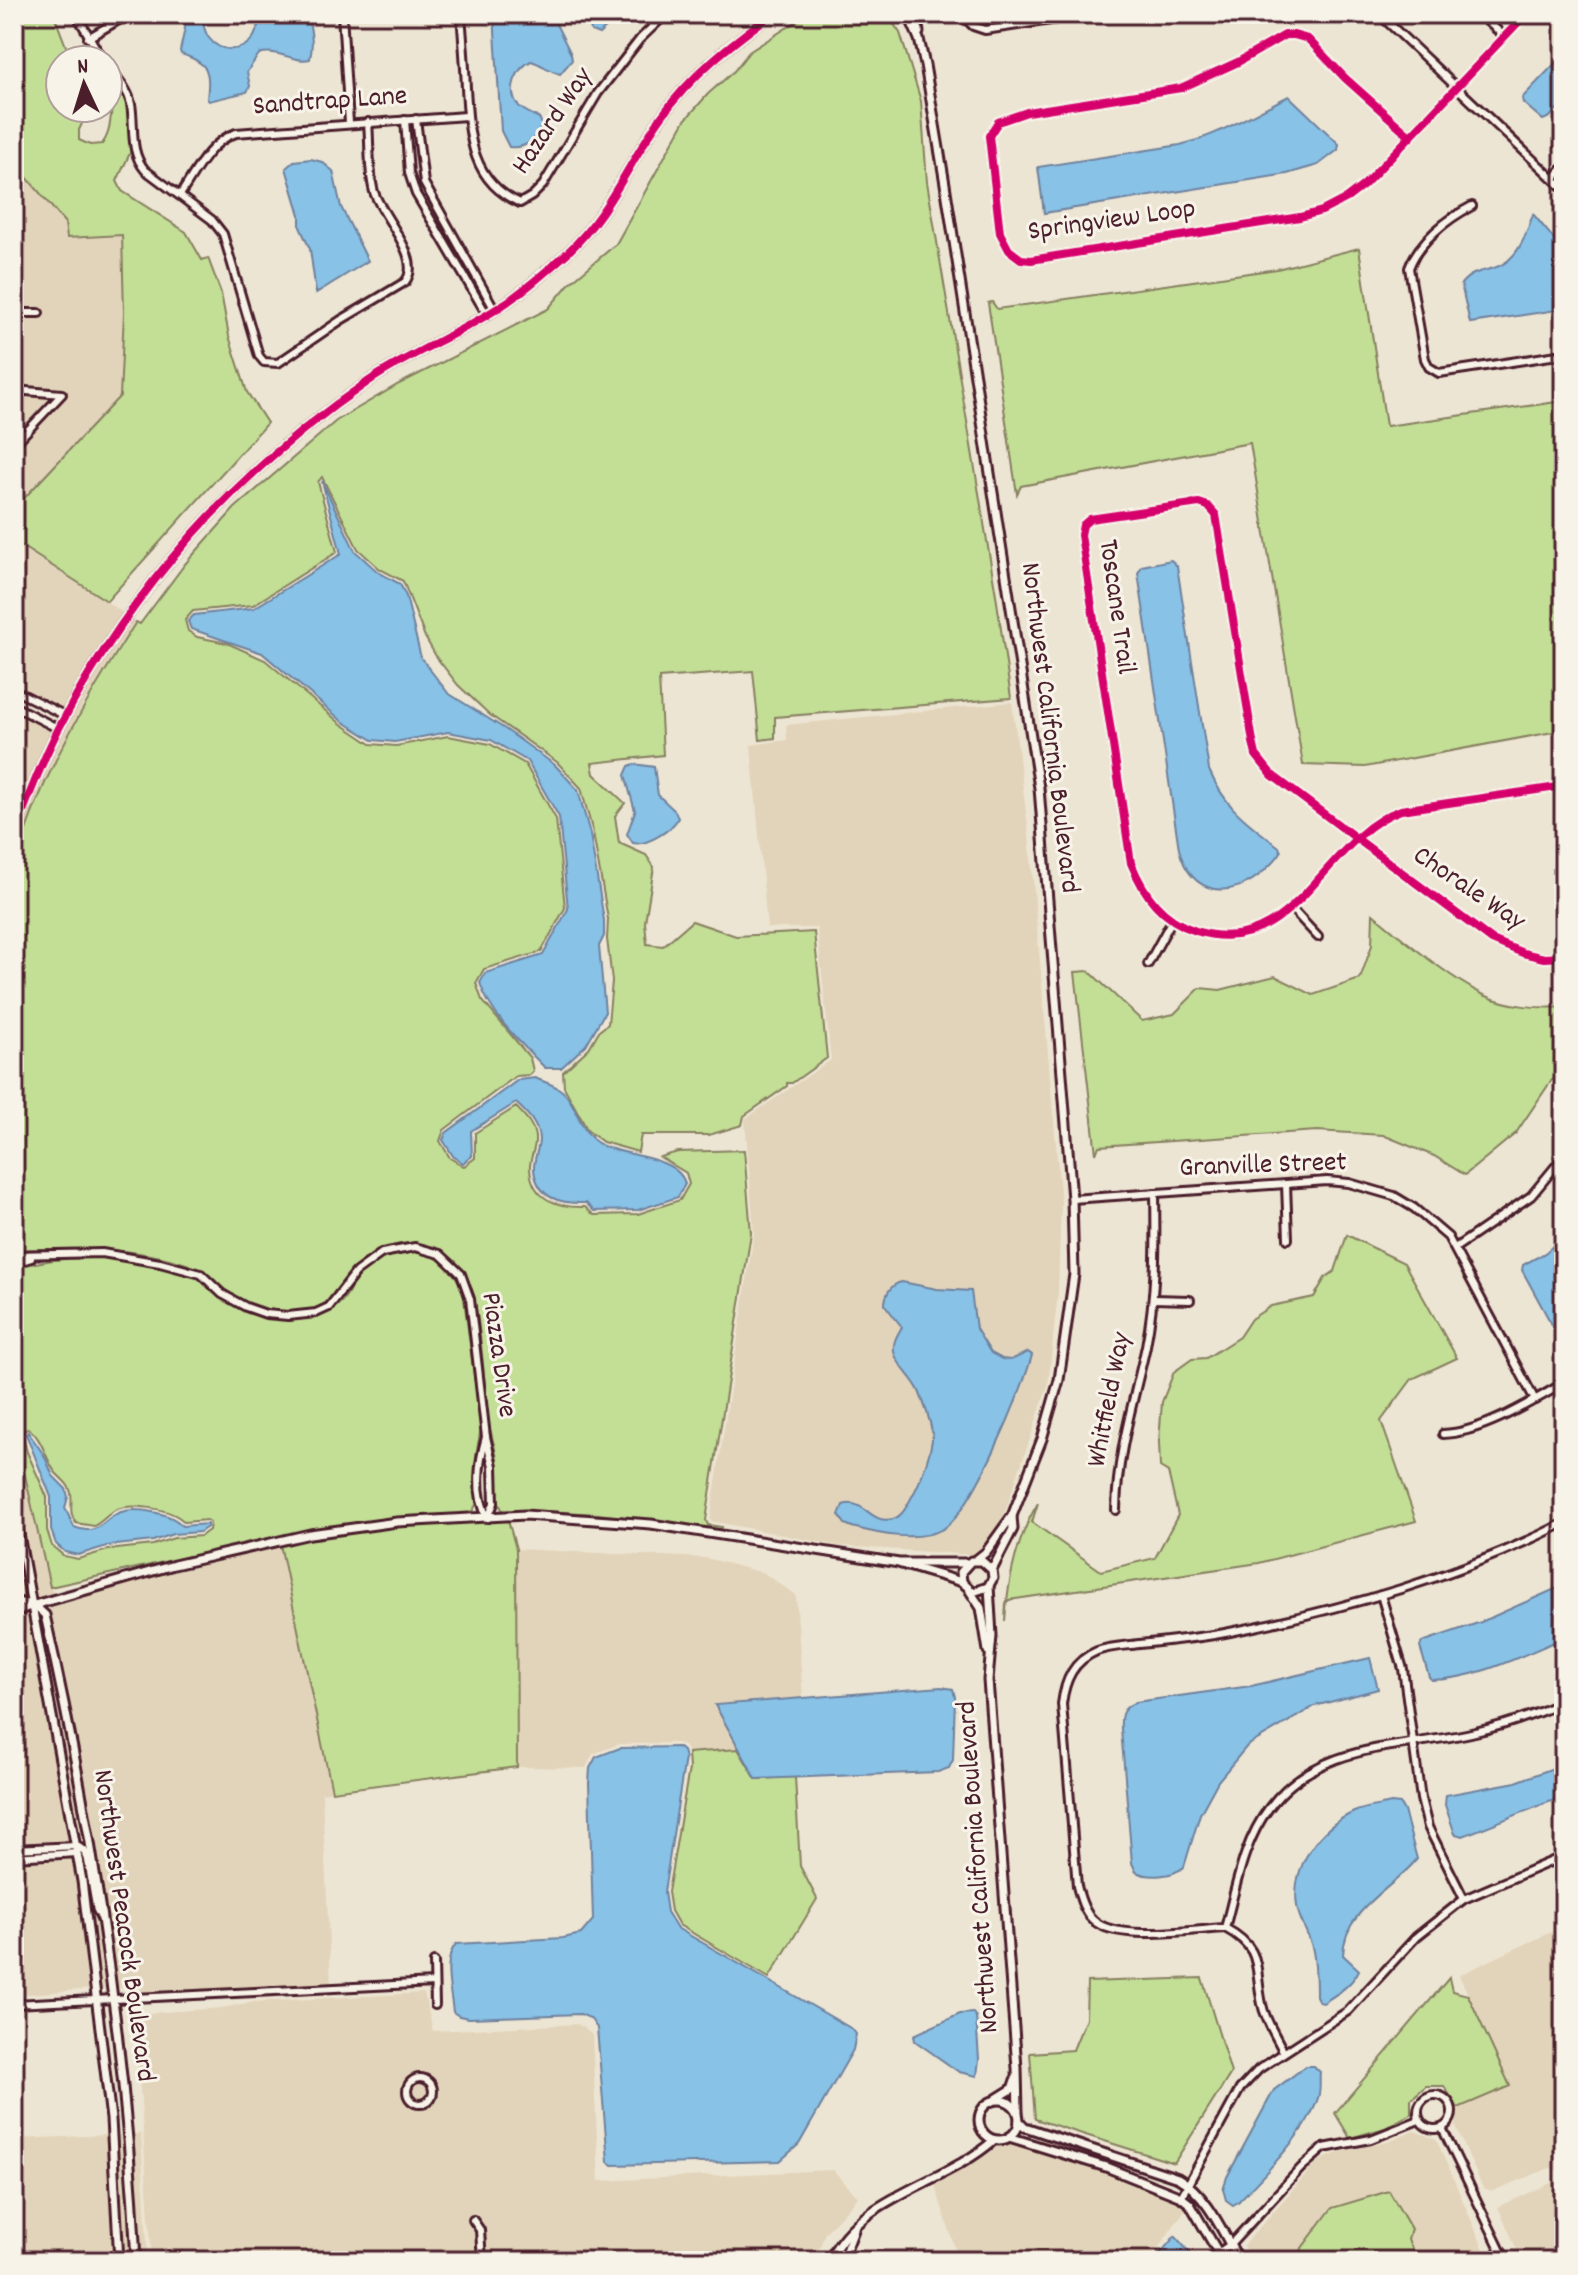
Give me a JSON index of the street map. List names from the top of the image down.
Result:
{
  "streets": {
    "street": [
      "Sandtrap Lane",
      "Hazard Way",
      "Springview Loop",
      "Toscane Trail",
      "Northwest California Boulevard",
      "Chorale Way",
      "Granville Street",
      "Piazza Drive",
      "Whitfield Way",
      "Northwest Peacock Boulevard"
    ]
  },
  "crossings": [
    ["Sandtrap Lane", "Hazard Way"],
    ["Toscane Trail", "Chorale Way"],
    ["Northwest California Boulevard", "Granville Street"],
    ["Granville Street", "Whitfield Way"]
  ],
  "north": "top"
}
